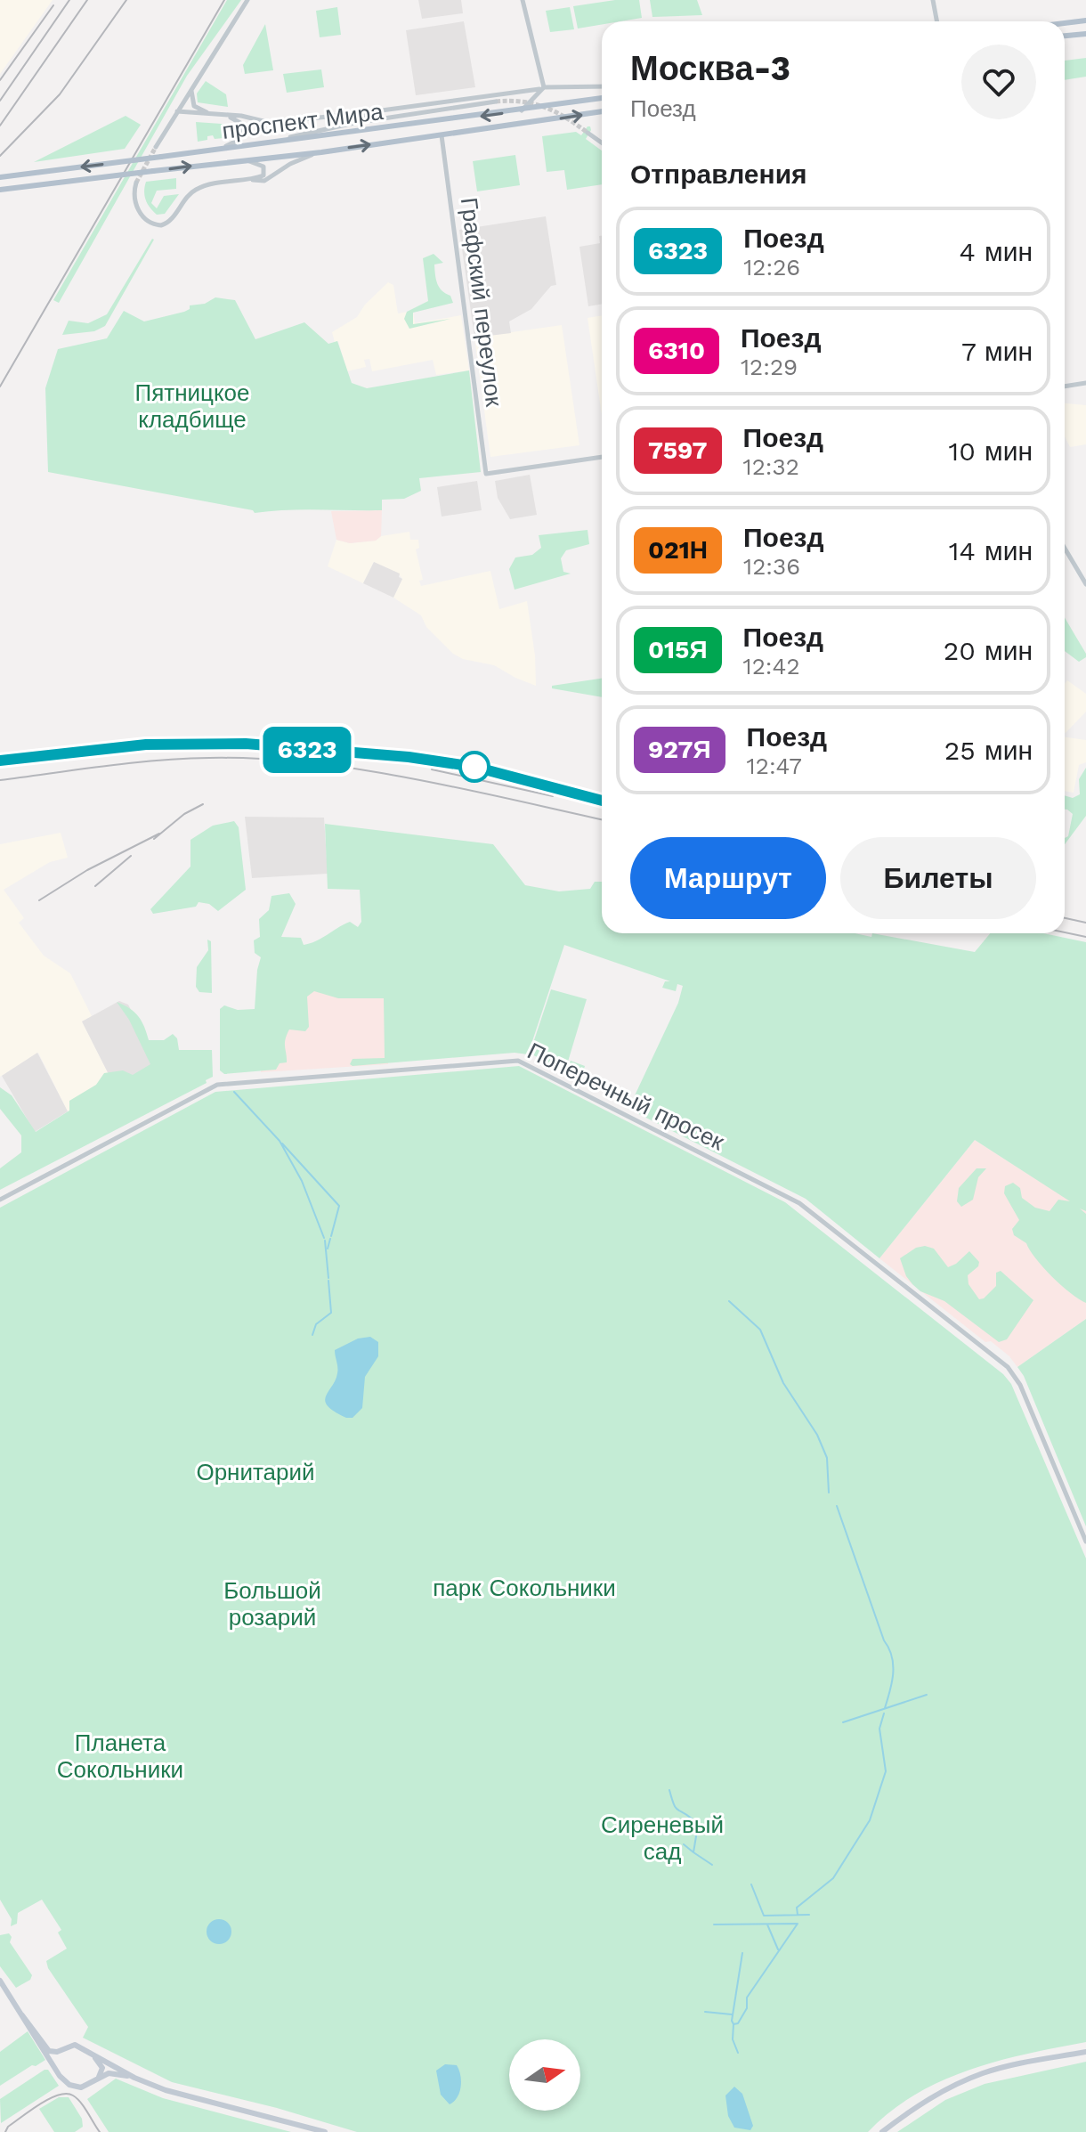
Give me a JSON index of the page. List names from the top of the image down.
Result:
{
  "streets": {
    "main road": ["проспект Мира"],
    "street": ["Графский переулок", "Поперечный просек"]
  },
  "crossings": [
    ["проспект Мира", "Графский переулок"]
  ],
  "parks": [
    "Пятницкое кладбище",
    "Орнитарий",
    "парк Сокольники",
    "Большой розарий",
    "Планета Сокольники",
    "Сиреневый сад"
  ],
  "north": "right",
  "page": {
    "on_map": "6323",
    "heading": [
      ["Москва-3", "Поезд"],
      "Отправления"
    ],
    "list": [
      {
        "mark": "6323",
        "name": "Поезд",
        "note": "12:26",
        "value": "4 мин"
      },
      {
        "mark": "6310",
        "name": "Поезд",
        "note": "12:29",
        "value": "7 мин"
      },
      {
        "mark": "7597",
        "name": "Поезд",
        "note": "12:32",
        "value": "10 мин"
      },
      {
        "mark": "021Н",
        "name": "Поезд",
        "note": "12:36",
        "value": "14 мин"
      },
      {
        "mark": "015Я",
        "name": "Поезд",
        "note": "12:42",
        "value": "20 мин"
      },
      {
        "mark": "927Я",
        "name": "Поезд",
        "note": "12:47",
        "value": "25 мин"
      }
    ],
    "buttons": ["Маршрут", "Билеты"]
  }
}
